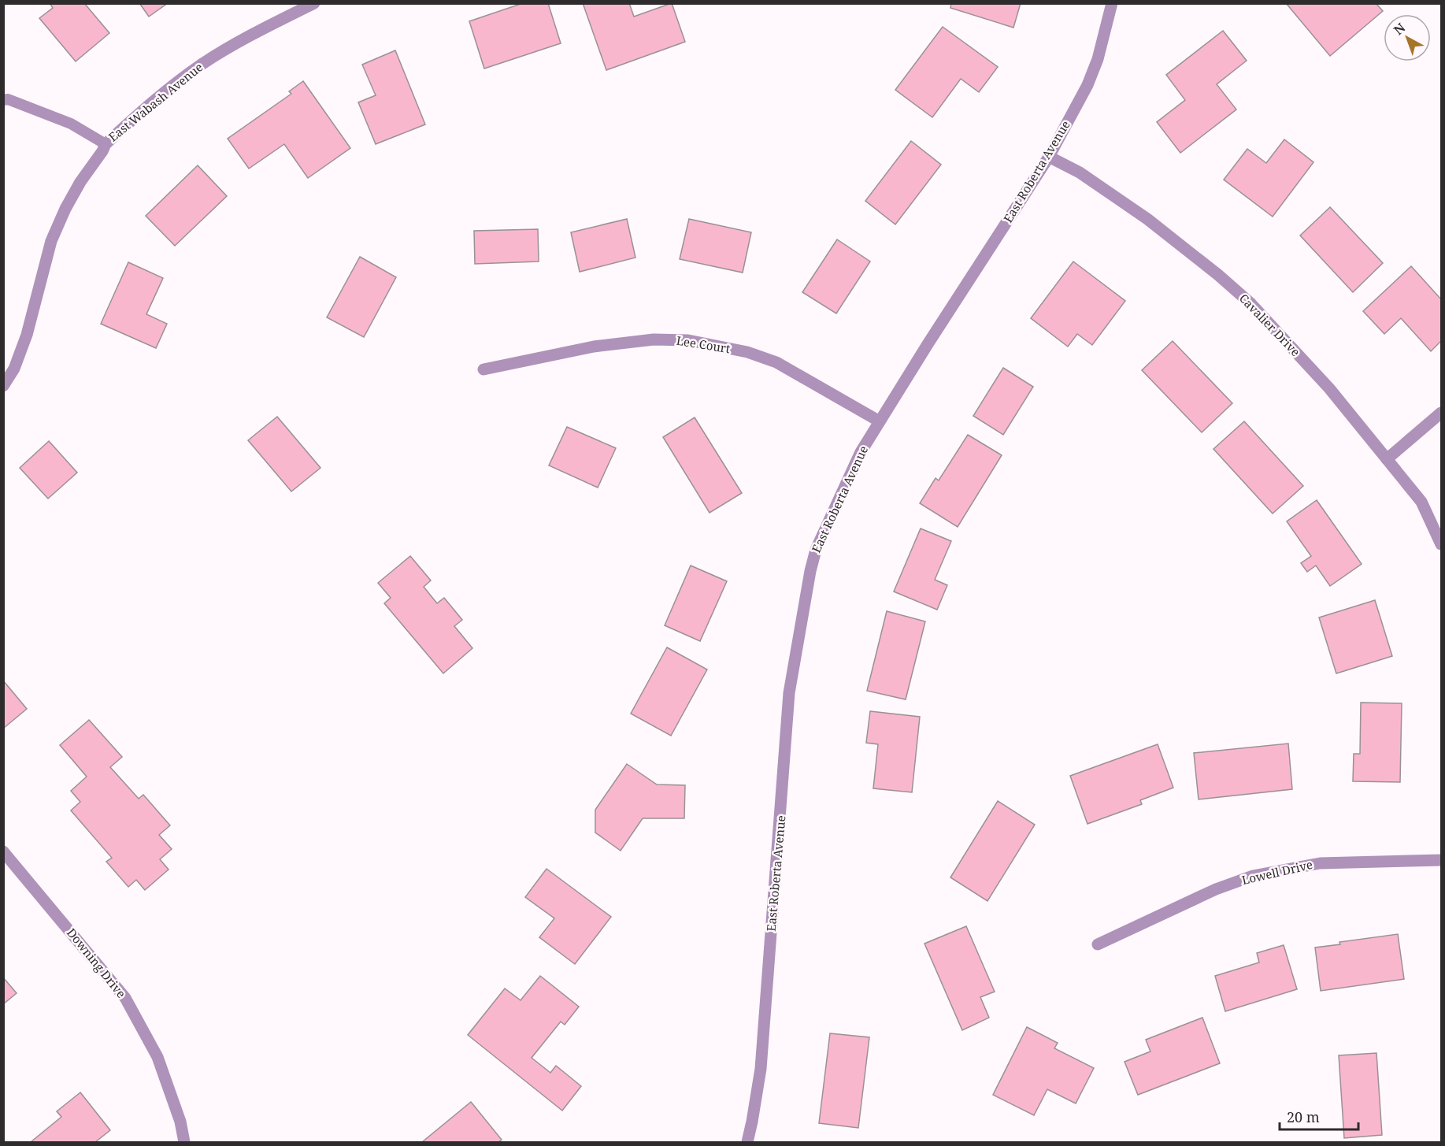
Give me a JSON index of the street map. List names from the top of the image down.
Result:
{
  "streets": {
    "street": [
      "East Wabash Avenue",
      "East Roberta Avenue",
      "Cavalier Drive",
      "Lee Court",
      "Lowell Drive",
      "Downing Drive"
    ]
  },
  "crossings": [
    ["East Roberta Avenue", "Cavalier Drive"],
    ["East Roberta Avenue", "Lee Court"]
  ],
  "scale_bar": "20 m",
  "north": "top left"
}
